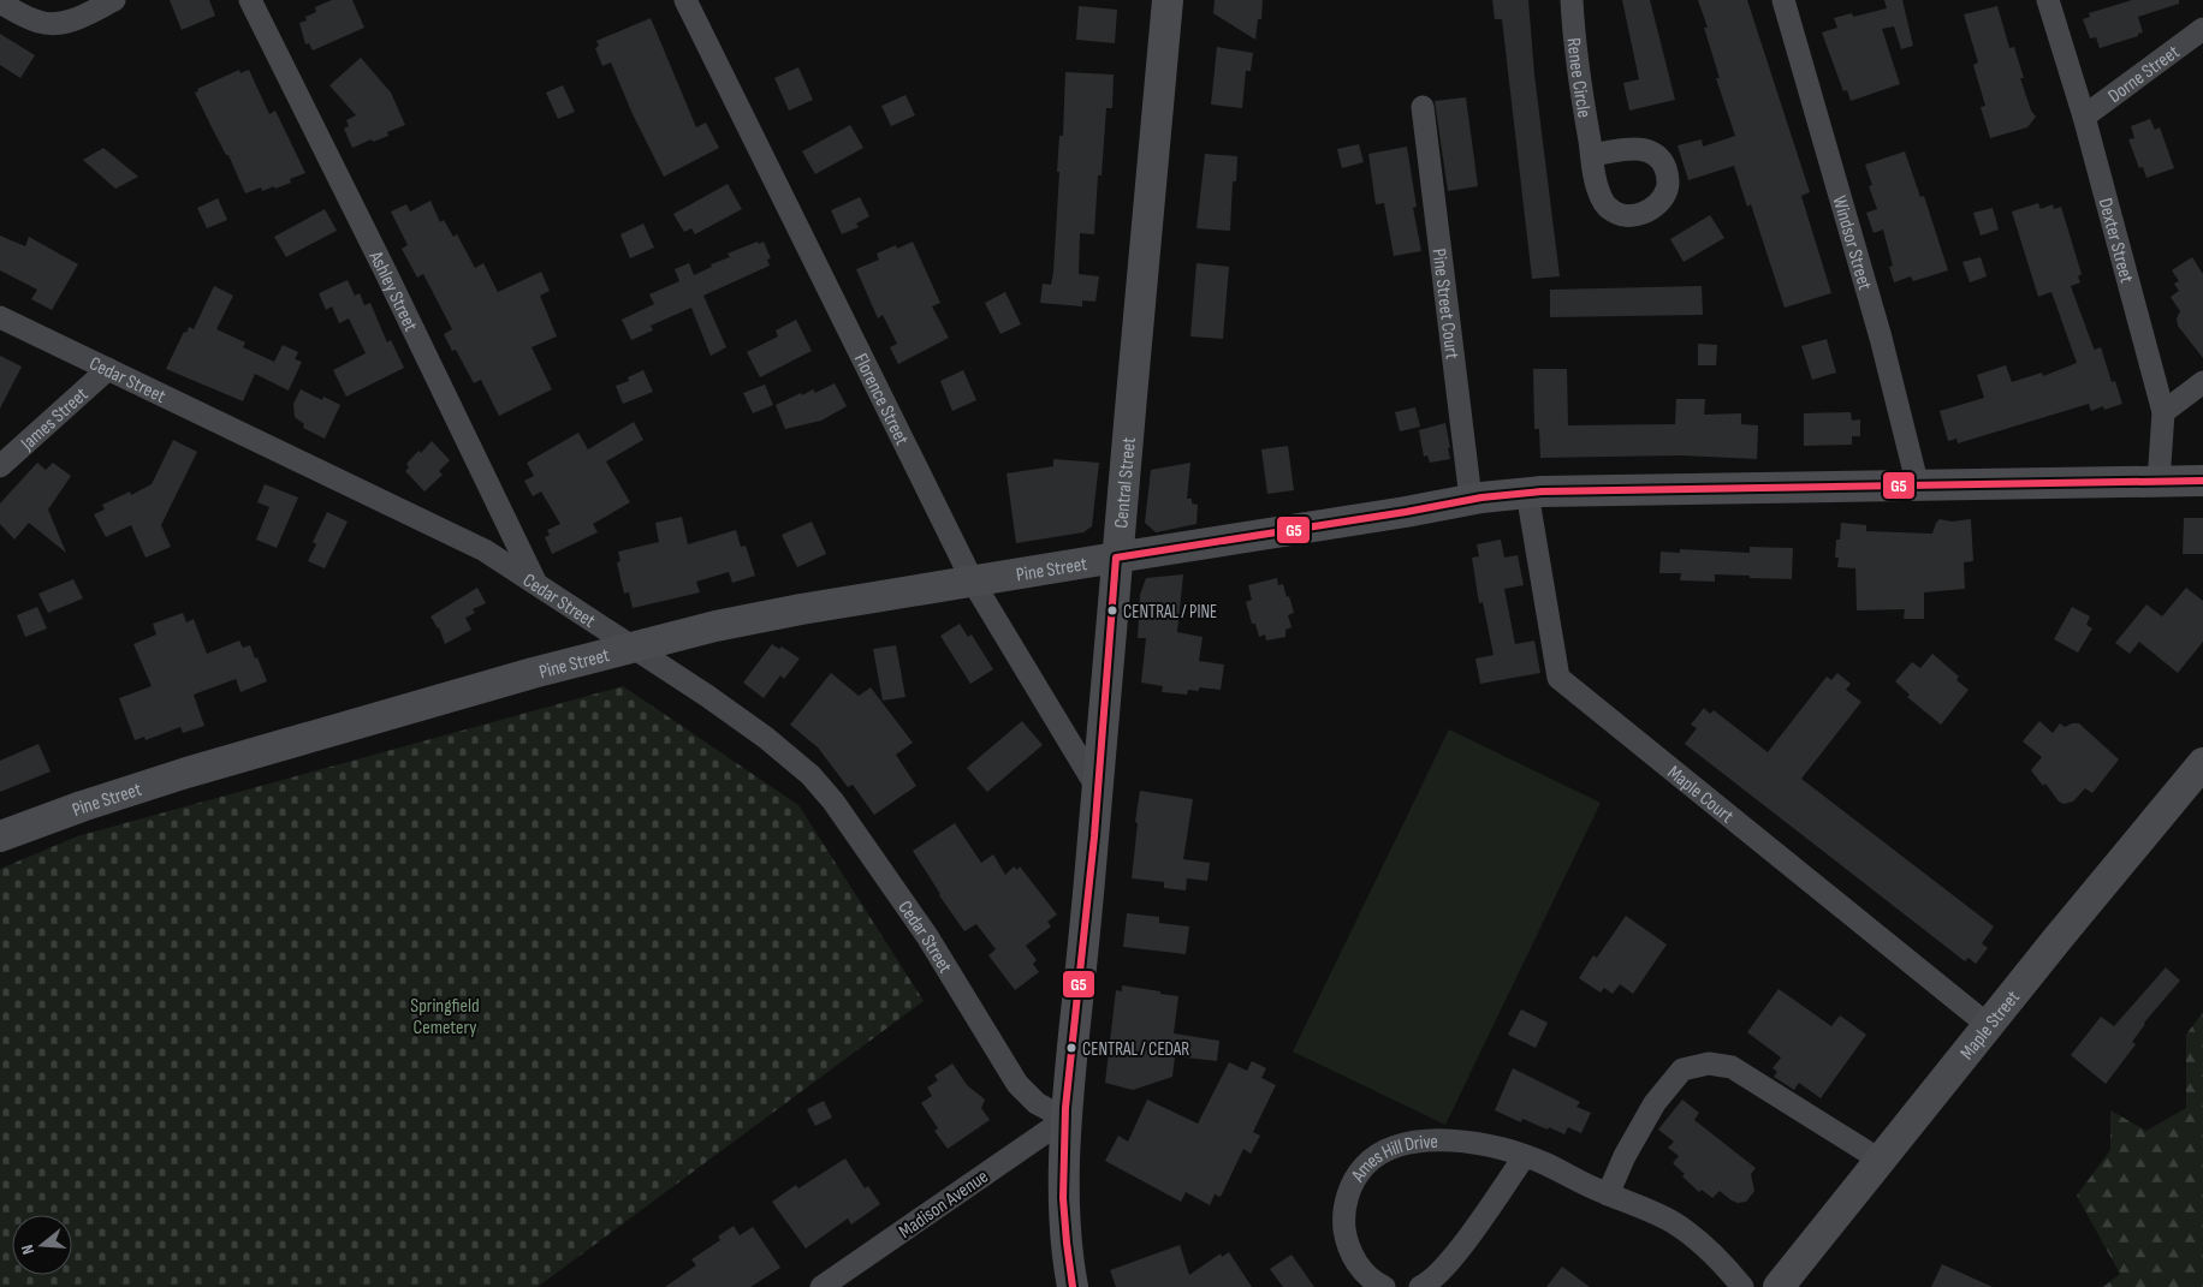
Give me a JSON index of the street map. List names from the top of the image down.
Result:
{
  "streets": {
    "main road": ["Central Street", "Pine Street", "Maple Street"],
    "street": [
      "Dorne Street",
      "Renee Circle",
      "Dexter Street",
      "Windsor Street",
      "Ashley Street",
      "Pine Street Court",
      "Cedar Street",
      "Florence Street",
      "James Street",
      "Maple Court",
      "Ames Hill Drive",
      "Madison Avenue"
    ]
  },
  "crossings": [
    ["Dorne Street", "Dexter Street"],
    ["Dexter Street", "Pine Street"],
    ["Windsor Street", "Pine Street"],
    ["Ashley Street", "Cedar Street"],
    ["Pine Street Court", "Pine Street"],
    ["Cedar Street", "James Street"],
    ["Cedar Street", "Central Street"],
    ["Cedar Street", "Pine Street"],
    ["Cedar Street", "Madison Avenue"],
    ["Florence Street", "Central Street"],
    ["Florence Street", "Pine Street"],
    ["Central Street", "Pine Street"],
    ["Central Street", "Madison Avenue"],
    ["Pine Street", "Maple Court"],
    ["Maple Court", "Maple Street"]
  ],
  "parks": ["Springfield Cemetery"],
  "places": ["CENTRAL / PINE", "CENTRAL / CEDAR"],
  "lines": ["transit line G5"],
  "north": "left"
}
